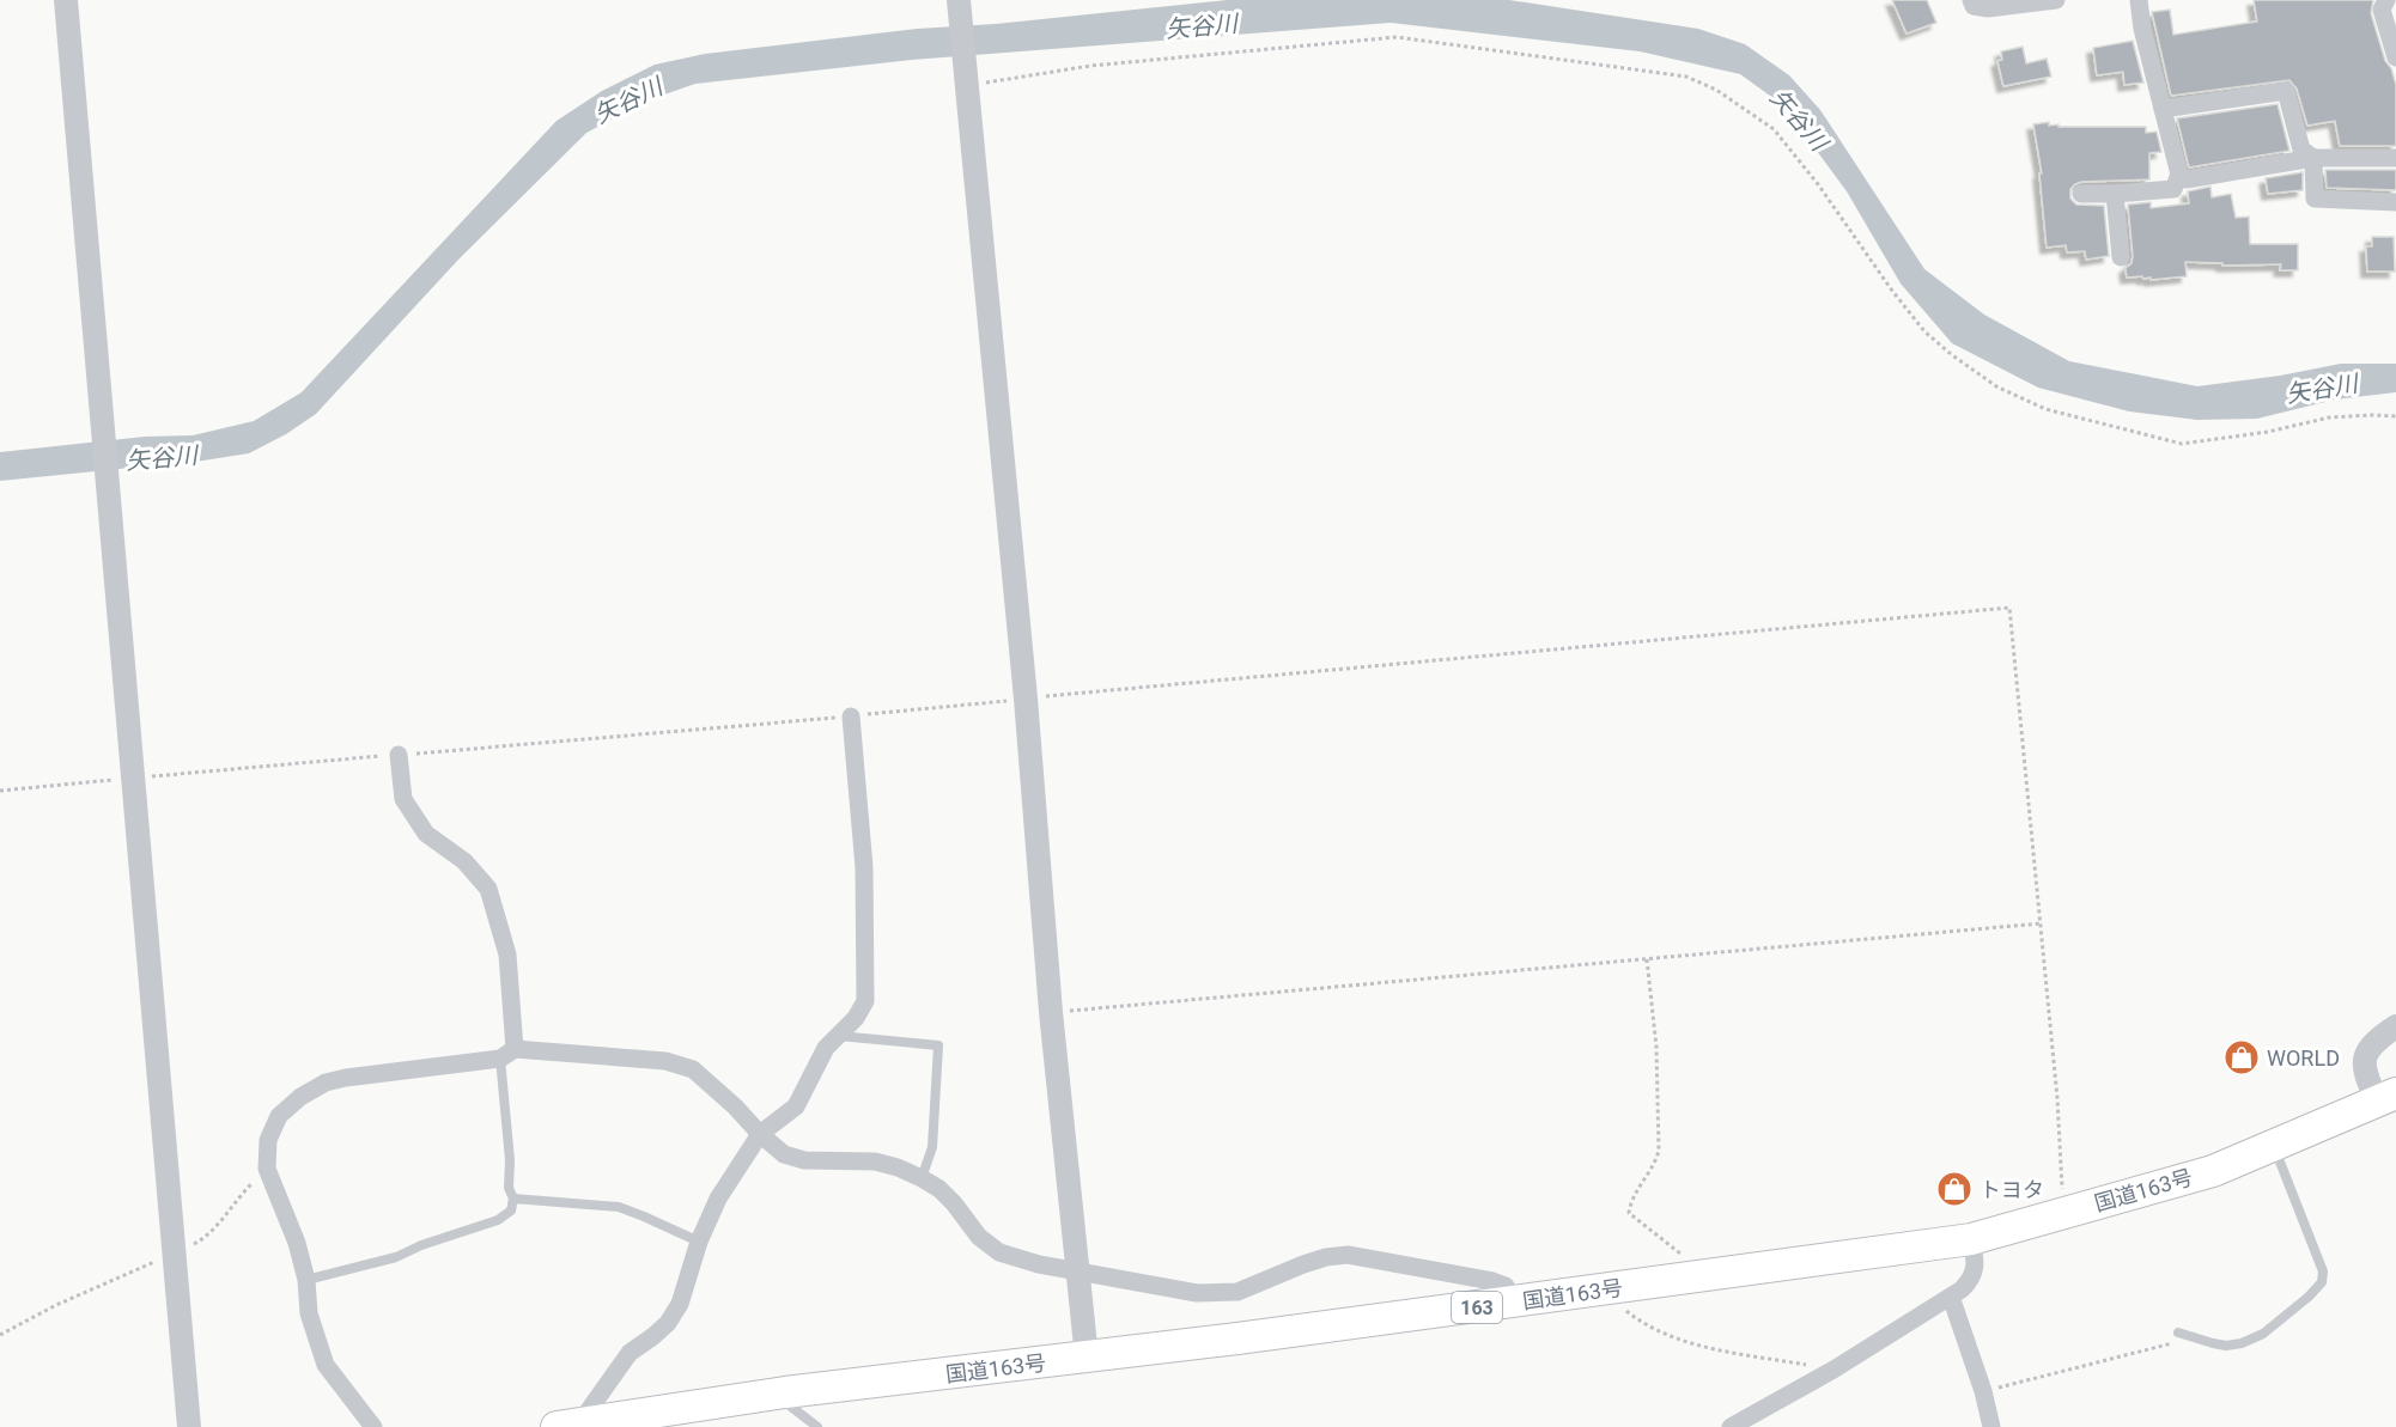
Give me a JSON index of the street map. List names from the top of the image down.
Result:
{
  "streets": {
    "highway": ["国道163号", "163"]
  },
  "water": ["矢谷川"],
  "places": {
    "shop": ["WORLD", "トヨタ"]
  }
}
